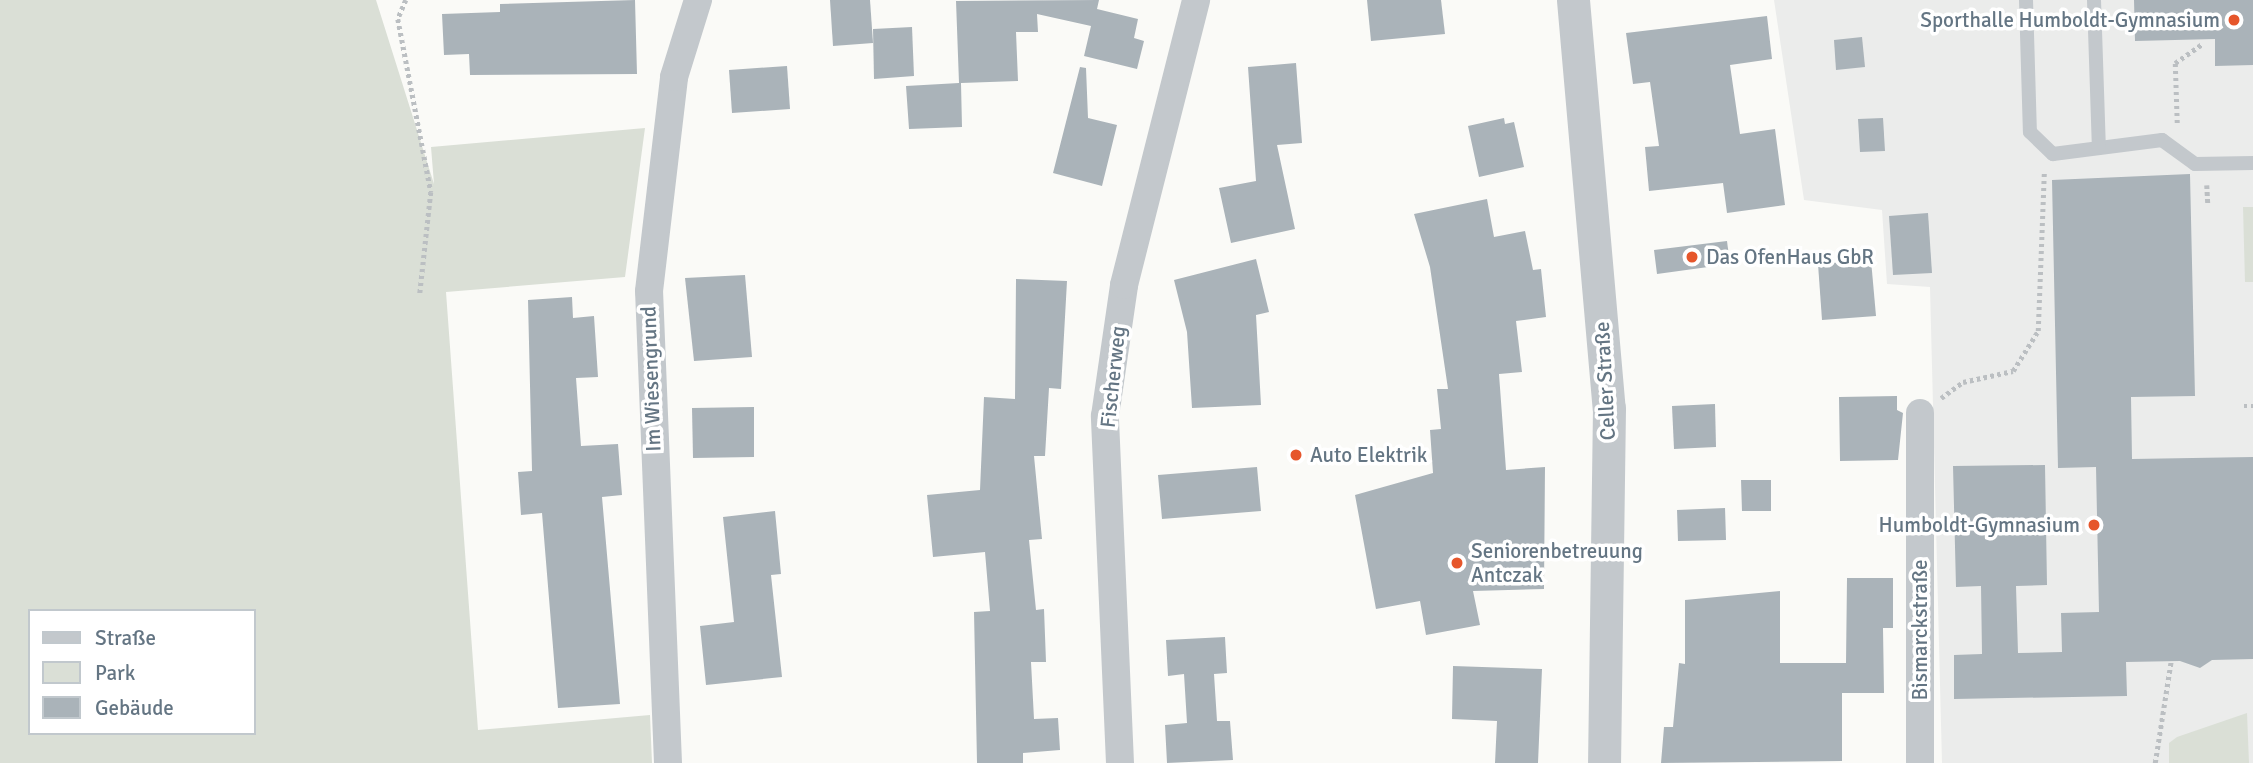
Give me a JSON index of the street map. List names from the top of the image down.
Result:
{
  "streets": {
    "street": [
      "Fischerweg",
      "Im Wiesengrund",
      "Celler Straße",
      "Bismarckstraße"
    ]
  },
  "places": [
    "Sporthalle Humboldt-Gymnasium",
    "Das OfenHaus GbR",
    "Auto Elektrik",
    "Humboldt-Gymnasium",
    "Seniorenbetreuung Antczak"
  ],
  "legend": ["Straße", "Park", "Gebäude"]
}
